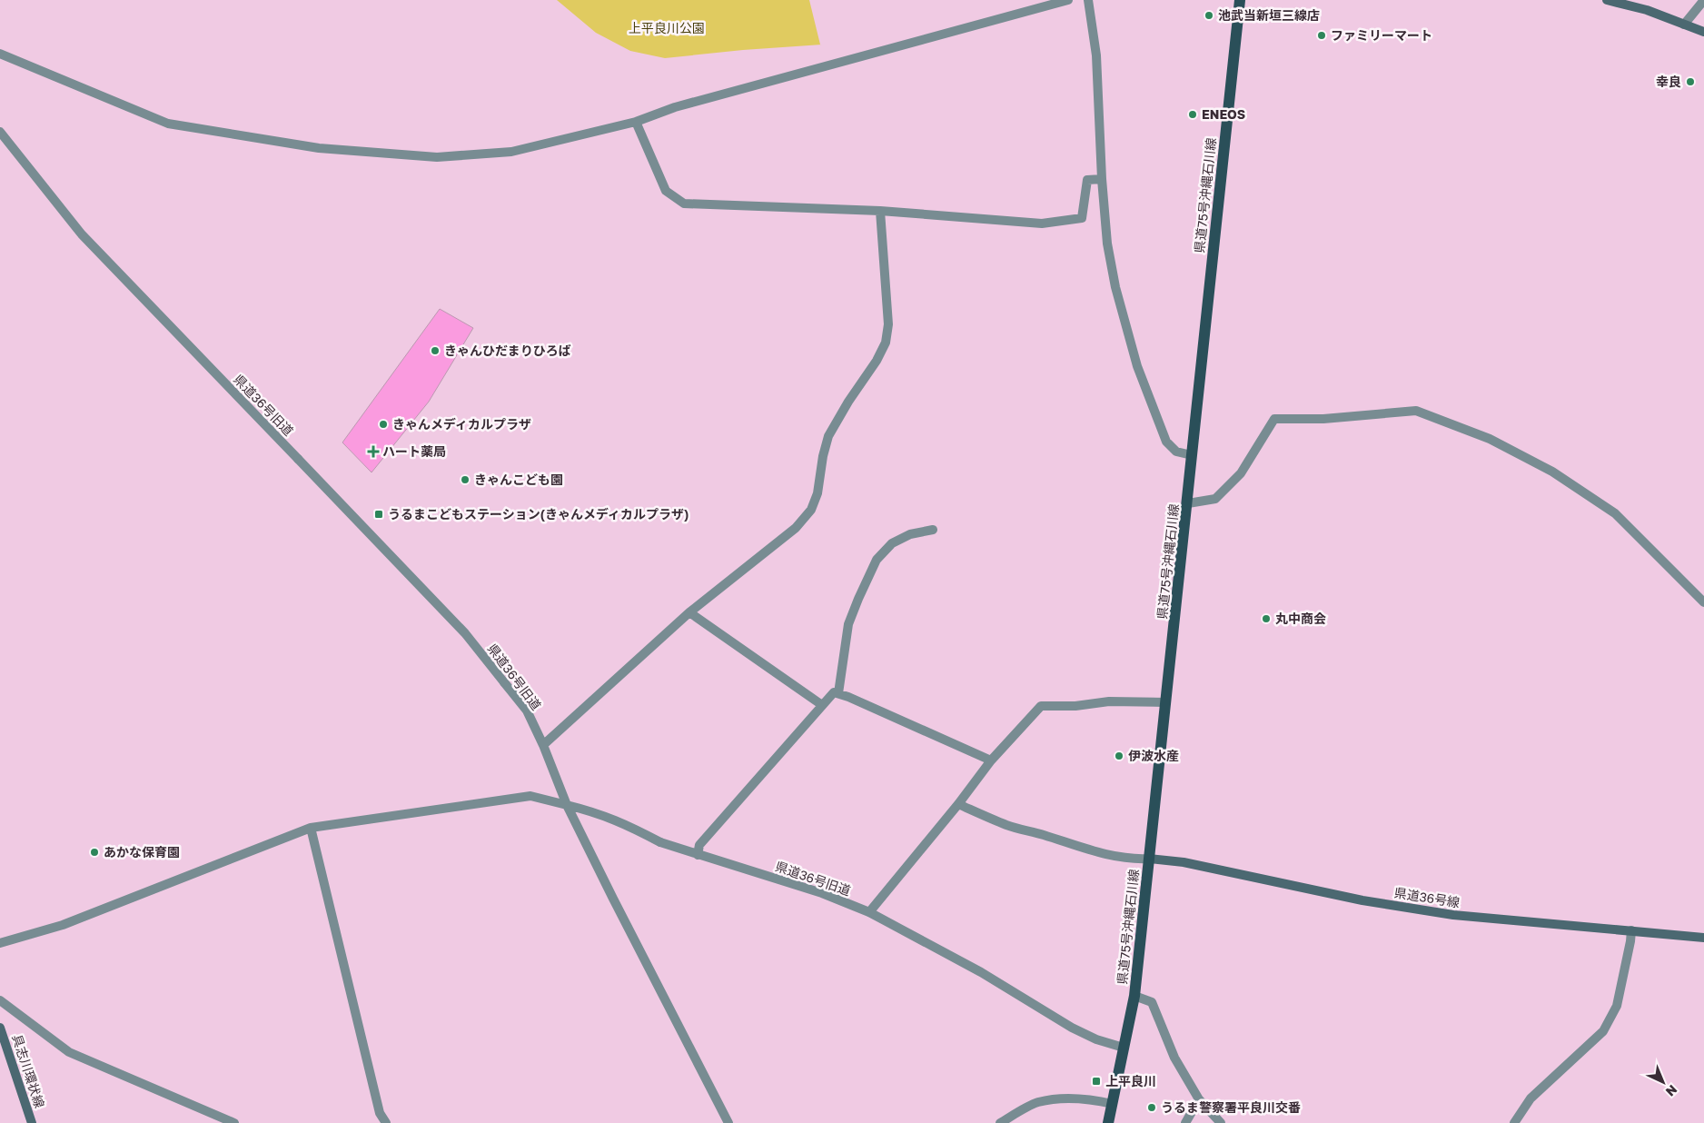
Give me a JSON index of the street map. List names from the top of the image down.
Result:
{
  "streets": {
    "main road": ["県道75号沖縄石川線", "県道36号線", "具志川環状線"],
    "street": ["県道36号旧道"]
  },
  "crossings": [
    ["県道75号沖縄石川線", "県道36号旧道"],
    ["県道75号沖縄石川線", "県道36号線"]
  ],
  "parks": ["上平良川公園"],
  "places": {
    "other": [
      "池武当新垣三線店",
      "ファミリーマート",
      "幸良",
      "ENEOS",
      "きゃんひだまりひろば",
      "きゃんメディカルプラザ",
      "きゃんこども園",
      "丸中商会",
      "伊波水産",
      "あかな保育園",
      "うるま警察署平良川交番"
    ],
    "health": ["ハート薬局"],
    "transit": ["うるまこどもステーション(きゃんメディカルプラザ)", "上平良川"]
  },
  "north": "bottom right"
}
